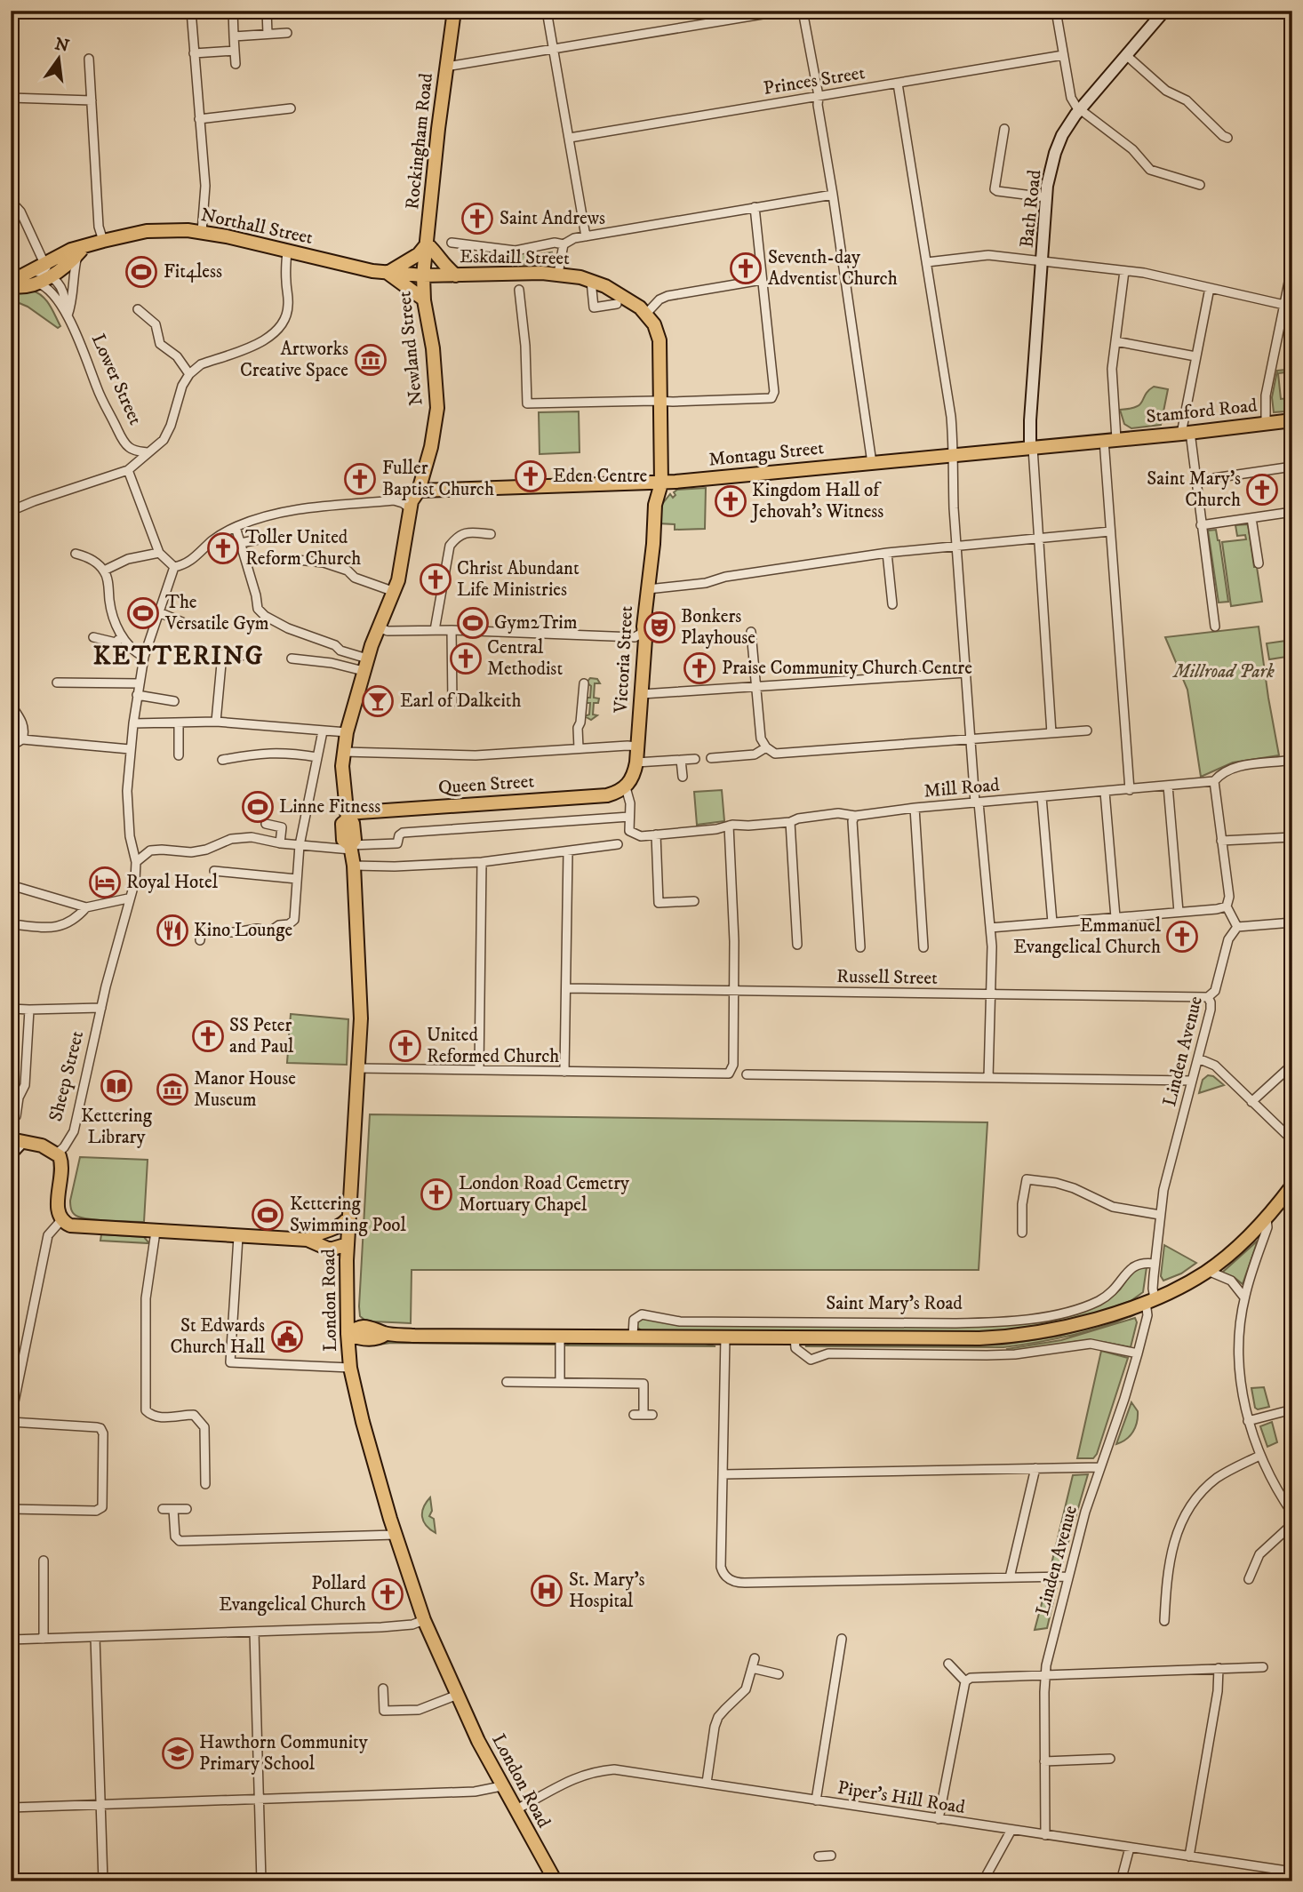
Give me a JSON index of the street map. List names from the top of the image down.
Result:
{
  "streets": {
    "main road": [
      "Rockingham Road",
      "Northall Street",
      "Eskdaill Street",
      "Newland Street",
      "Stamford Road",
      "Montagu Street",
      "Victoria Street",
      "Queen Street",
      "London Road",
      "Saint Mary's Road"
    ],
    "street": [
      "Princes Street",
      "Bath Road",
      "Lower Street",
      "Mill Road",
      "Russell Street",
      "Linden Avenue",
      "Sheep Street",
      "Piper's Hill Road"
    ]
  },
  "crossings": [
    ["Rockingham Road", "Northall Street"],
    ["Rockingham Road", "Eskdaill Street"],
    ["Rockingham Road", "Newland Street"],
    ["Bath Road", "Montagu Street"],
    ["Northall Street", "Eskdaill Street"],
    ["Northall Street", "Newland Street"],
    ["Northall Street", "Lower Street"],
    ["Eskdaill Street", "Newland Street"],
    ["Eskdaill Street", "Montagu Street"],
    ["Eskdaill Street", "Victoria Street"],
    ["Newland Street", "Montagu Street"],
    ["Newland Street", "Queen Street"],
    ["Newland Street", "London Road"],
    ["Stamford Road", "Montagu Street"],
    ["Montagu Street", "Victoria Street"],
    ["Victoria Street", "Queen Street"],
    ["Queen Street", "London Road"],
    ["Russell Street", "Linden Avenue"],
    ["Linden Avenue", "Saint Mary's Road"],
    ["Linden Avenue", "Piper's Hill Road"],
    ["London Road", "Saint Mary's Road"],
    ["London Road", "Piper's Hill Road"]
  ],
  "districts": ["KETTERING"],
  "parks": ["Millroad Park"],
  "places": {
    "church": [
      "Saint Andrews",
      "Seventh-day Adventist Church",
      "Eden Centre",
      "Fuller Baptist Church",
      "Saint Mary's Church",
      "Kingdom Hall of Jehovah's Witness",
      "Toller United Reform Church",
      "Christ Abundant Life Ministries",
      "Central Methodist",
      "Praise Community Church Centre",
      "Emmanuel Evangelical Church",
      "SS Peter and Paul",
      "United Reformed Church",
      "London Road Cemetry Mortuary Chapel",
      "Pollard Evangelical Church"
    ],
    "sports": [
      "Fit4less",
      "The Versatile Gym",
      "Gym2Trim",
      "Linne Fitness",
      "Kettering Swimming Pool"
    ],
    "museum": ["Artworks Creative Space", "Manor House Museum"],
    "theatre": ["Bonkers Playhouse"],
    "bar": ["Earl of Dalkeith"],
    "hotel": ["Royal Hotel"],
    "restaurant": ["Kino Lounge"],
    "library": ["Kettering Library"],
    "public building": ["St Edwards Church Hall"],
    "hospital": ["St. Mary's Hospital"],
    "school or university": ["Hawthorn Community Primary School"]
  },
  "north": "top"
}
